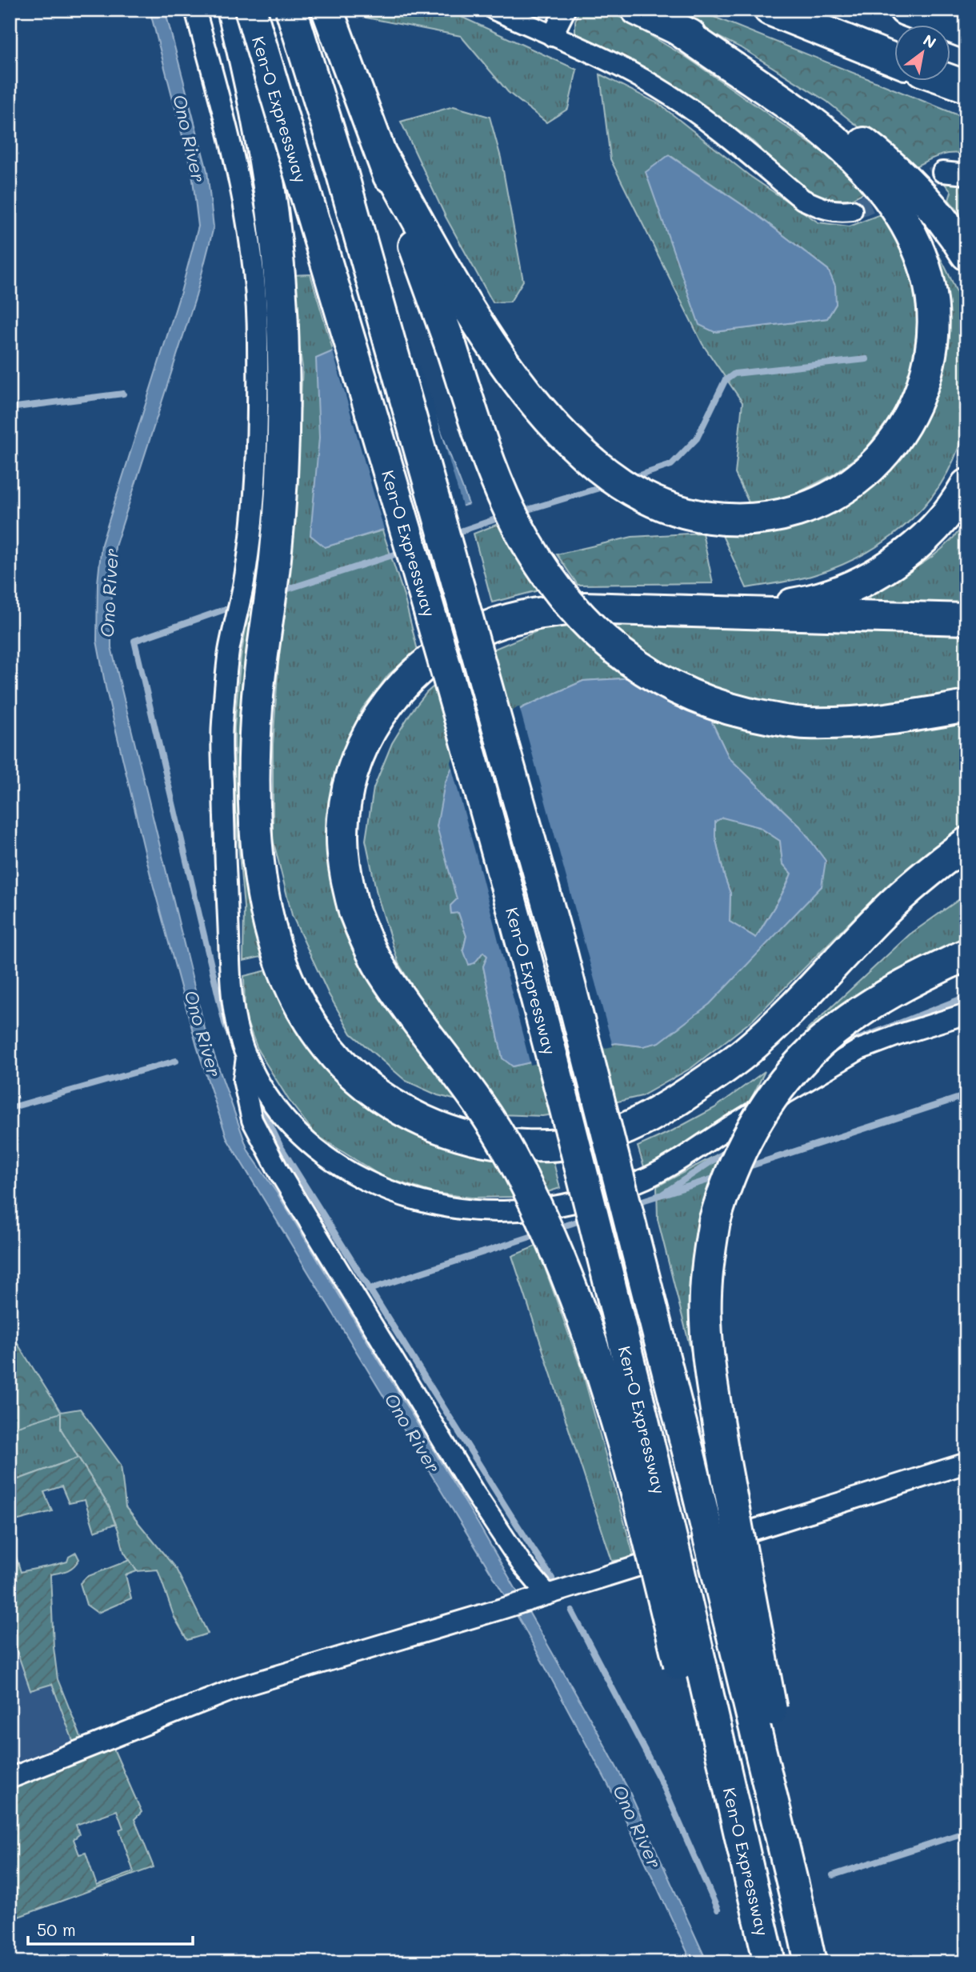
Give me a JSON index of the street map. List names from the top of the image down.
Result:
{
  "streets": {
    "highway": ["Ken-O Expressway"]
  },
  "water": ["Ono River"],
  "scale_bar": "50 m",
  "north": "top right"
}
